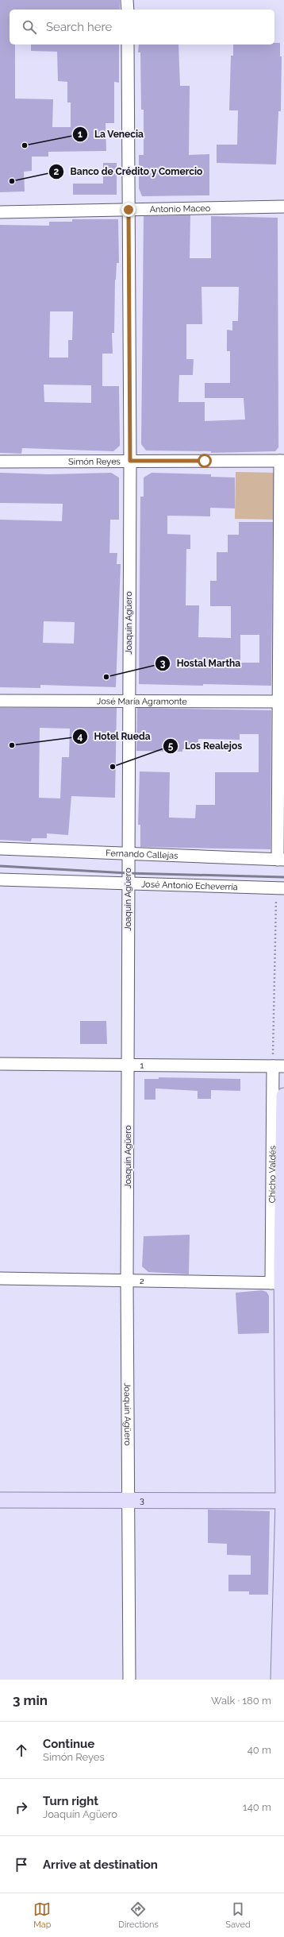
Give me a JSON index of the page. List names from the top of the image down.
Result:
{
  "streets": {
    "main road": ["3"],
    "street": [
      "Antonio Maceo",
      "Simón Reyes",
      "Joaquín Agüero",
      "José María Agramonte",
      "Fernando Callejas",
      "José Antonio Echeverría",
      "1",
      "Chicho Valdés",
      "2"
    ]
  },
  "crossings": [
    ["Antonio Maceo", "Joaquín Agüero"],
    ["Simón Reyes", "Joaquín Agüero"],
    ["Joaquín Agüero", "José María Agramonte"],
    ["Joaquín Agüero", "Fernando Callejas"],
    ["Joaquín Agüero", "José Antonio Echeverría"],
    ["Joaquín Agüero", "1"],
    ["Joaquín Agüero", "2"],
    ["Joaquín Agüero", "3"],
    ["1", "Chicho Valdés"],
    ["Chicho Valdés", "2"]
  ],
  "places": [
    "La Venecia",
    "Banco de Crédito y Comercio",
    "Hostal Martha",
    "Hotel Rueda",
    "Los Realejos"
  ],
  "page": {
    "search": "Search here",
    "heading": ["3 min", "Walk · 180 m"],
    "list": [
      ["Continue", "Simón Reyes", "40 m"],
      ["Turn right", "Joaquín Agüero", "140 m"],
      "Arrive at destination"
    ],
    "nav": ["Map", "Directions", "Saved"]
  }
}
